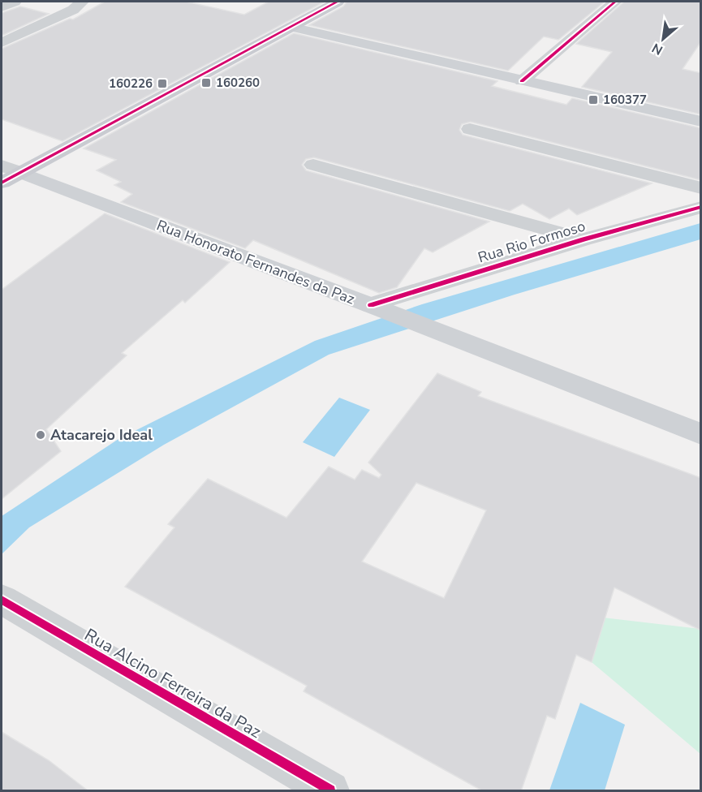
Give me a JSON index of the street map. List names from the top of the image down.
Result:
{
  "streets": {
    "main road": ["Rua Honorato Fernandes da Paz"],
    "street": ["Rua Rio Formoso", "Rua Alcino Ferreira da Paz"]
  },
  "crossings": [
    ["Rua Rio Formoso", "Rua Honorato Fernandes da Paz"]
  ],
  "places": {
    "transit": ["160260", "160226", "160377"],
    "other": ["Atacarejo Ideal"]
  },
  "north": "bottom left"
}
